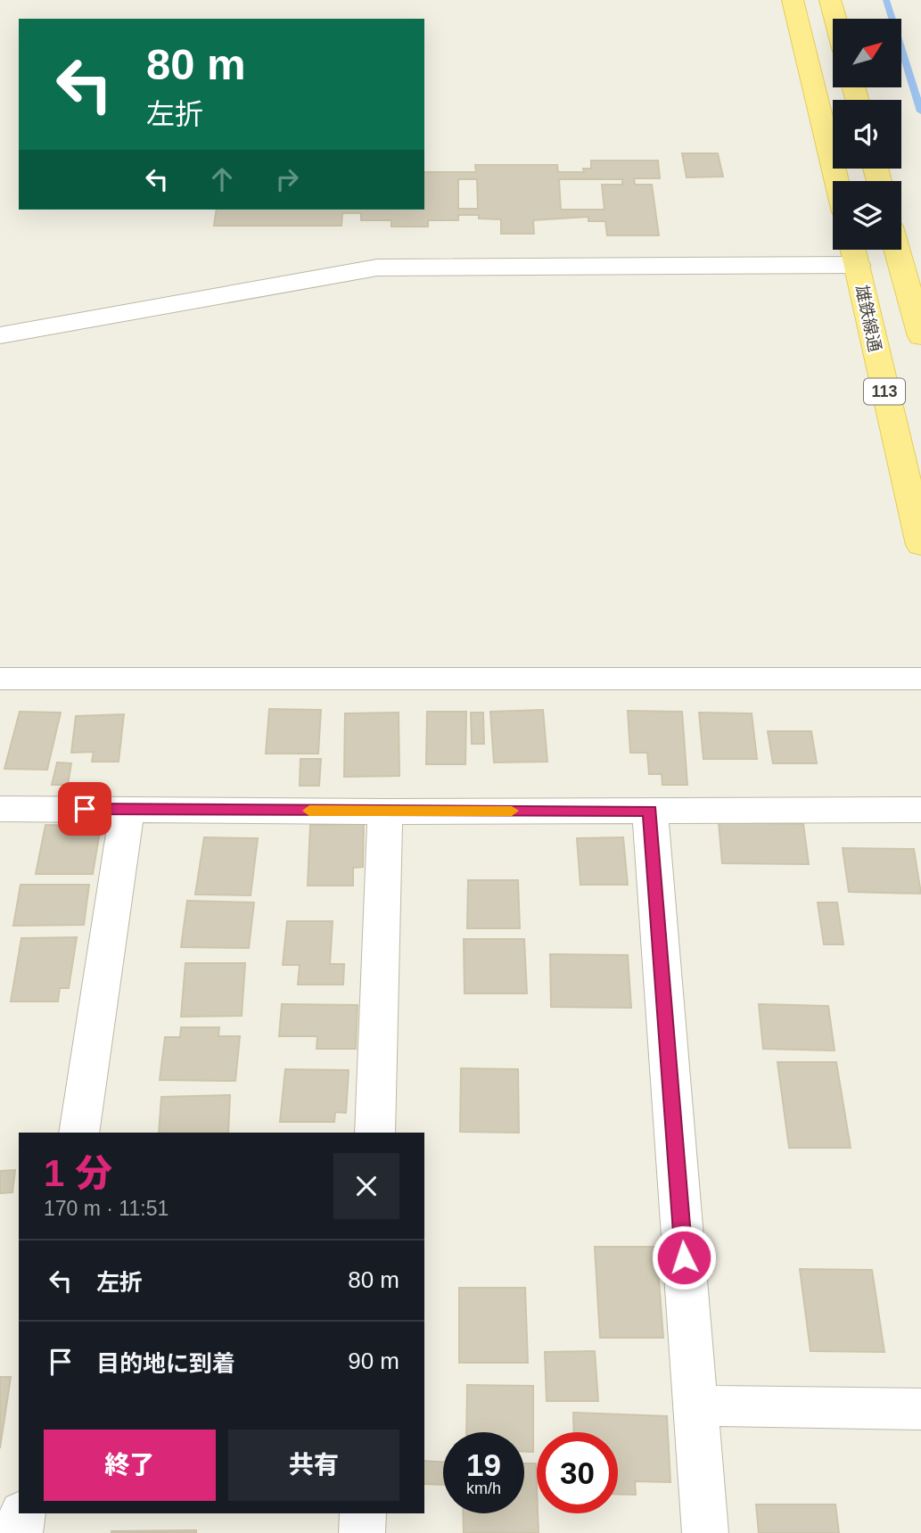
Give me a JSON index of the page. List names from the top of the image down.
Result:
{
  "streets": {
    "main road": ["雄鉄線通", "113"]
  },
  "north": "top right",
  "page": {
    "turn": ["80 m", "左折"],
    "heading": ["1 分", "170 m · 11:51"],
    "list": [
      {
        "name": "左折",
        "value": "80 m"
      },
      {
        "name": "目的地に到着",
        "value": "90 m"
      }
    ],
    "buttons": ["終了", "共有"],
    "speed": "19 km/h",
    "limit": "30"
  }
}
